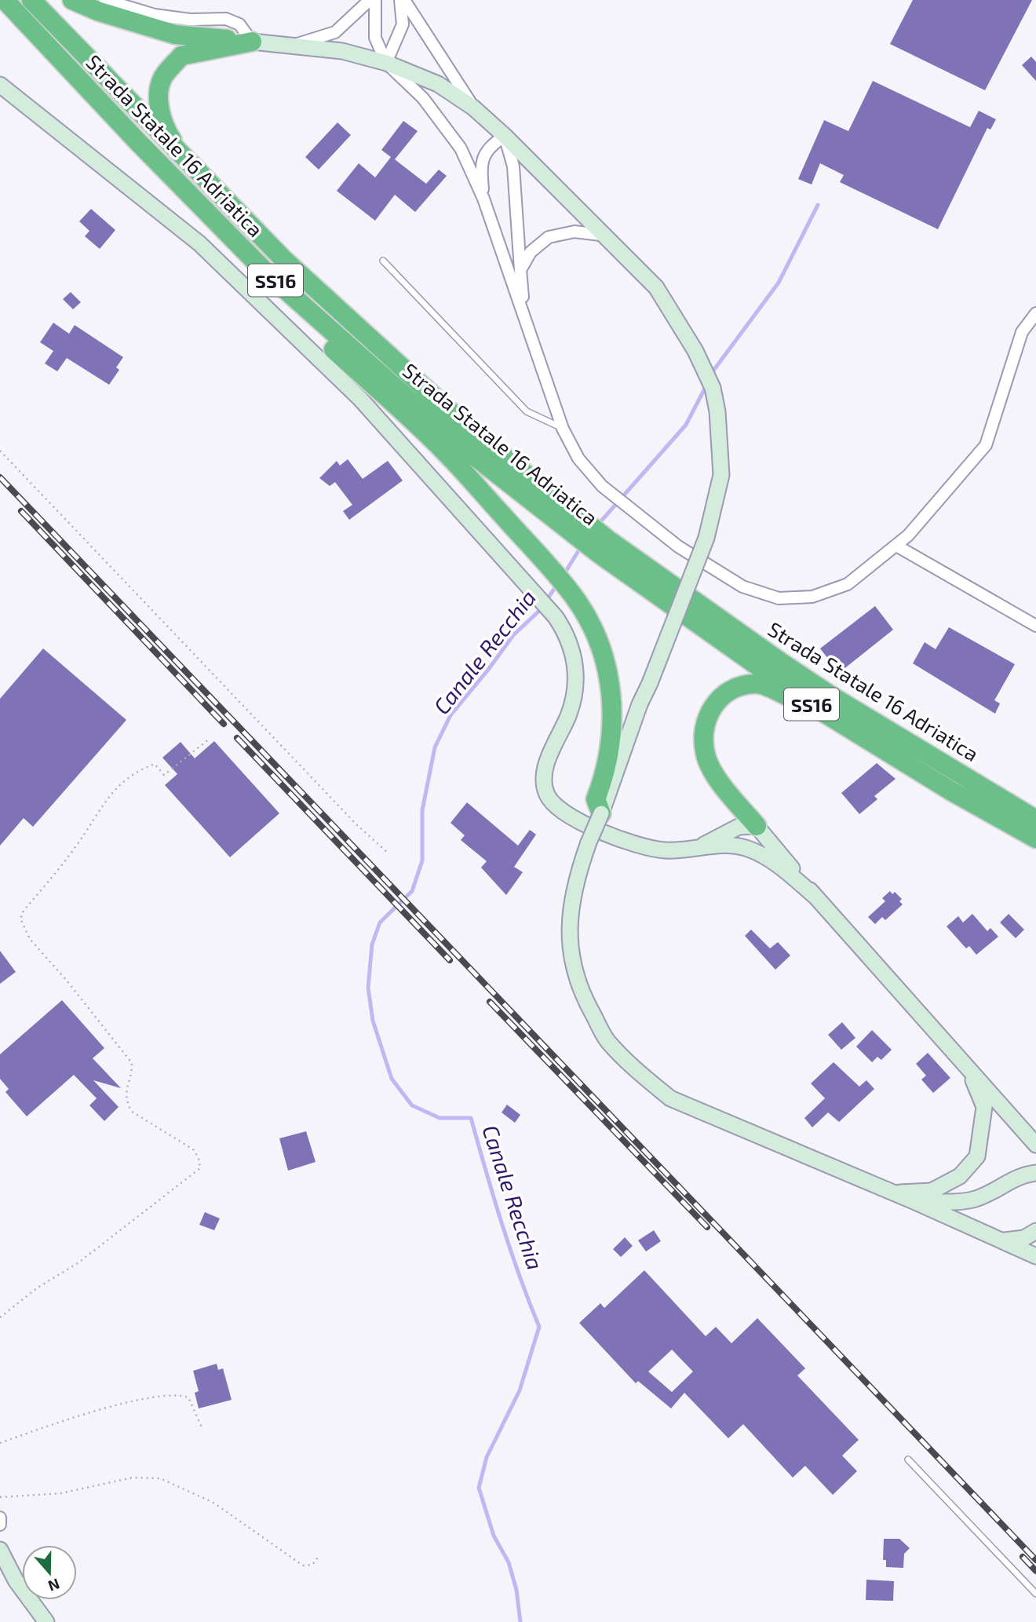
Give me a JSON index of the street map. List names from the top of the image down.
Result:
{
  "streets": {
    "highway": ["Strada Statale 16 Adriatica", "SS16"]
  },
  "water": ["Canale Recchia"],
  "north": "bottom"
}
